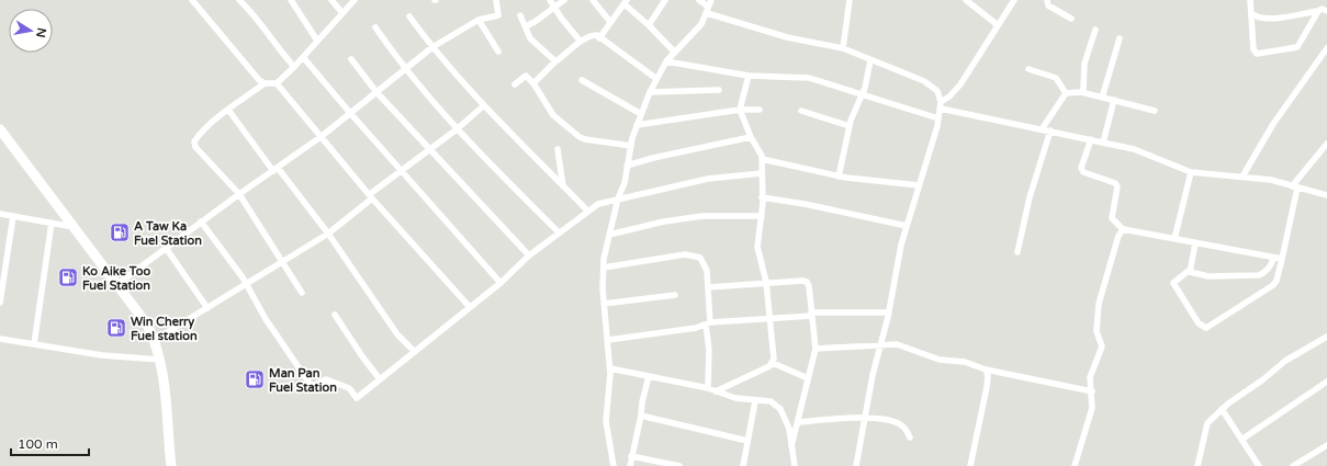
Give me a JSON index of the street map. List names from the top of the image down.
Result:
{
  "places": {
    "fuel station": [
      "A Taw Ka Fuel Station",
      "Ko Aike Too Fuel Station",
      "Win Cherry Fuel station",
      "Man Pan Fuel Station"
    ]
  },
  "scale_bar": "100 m",
  "north": "right"
}
